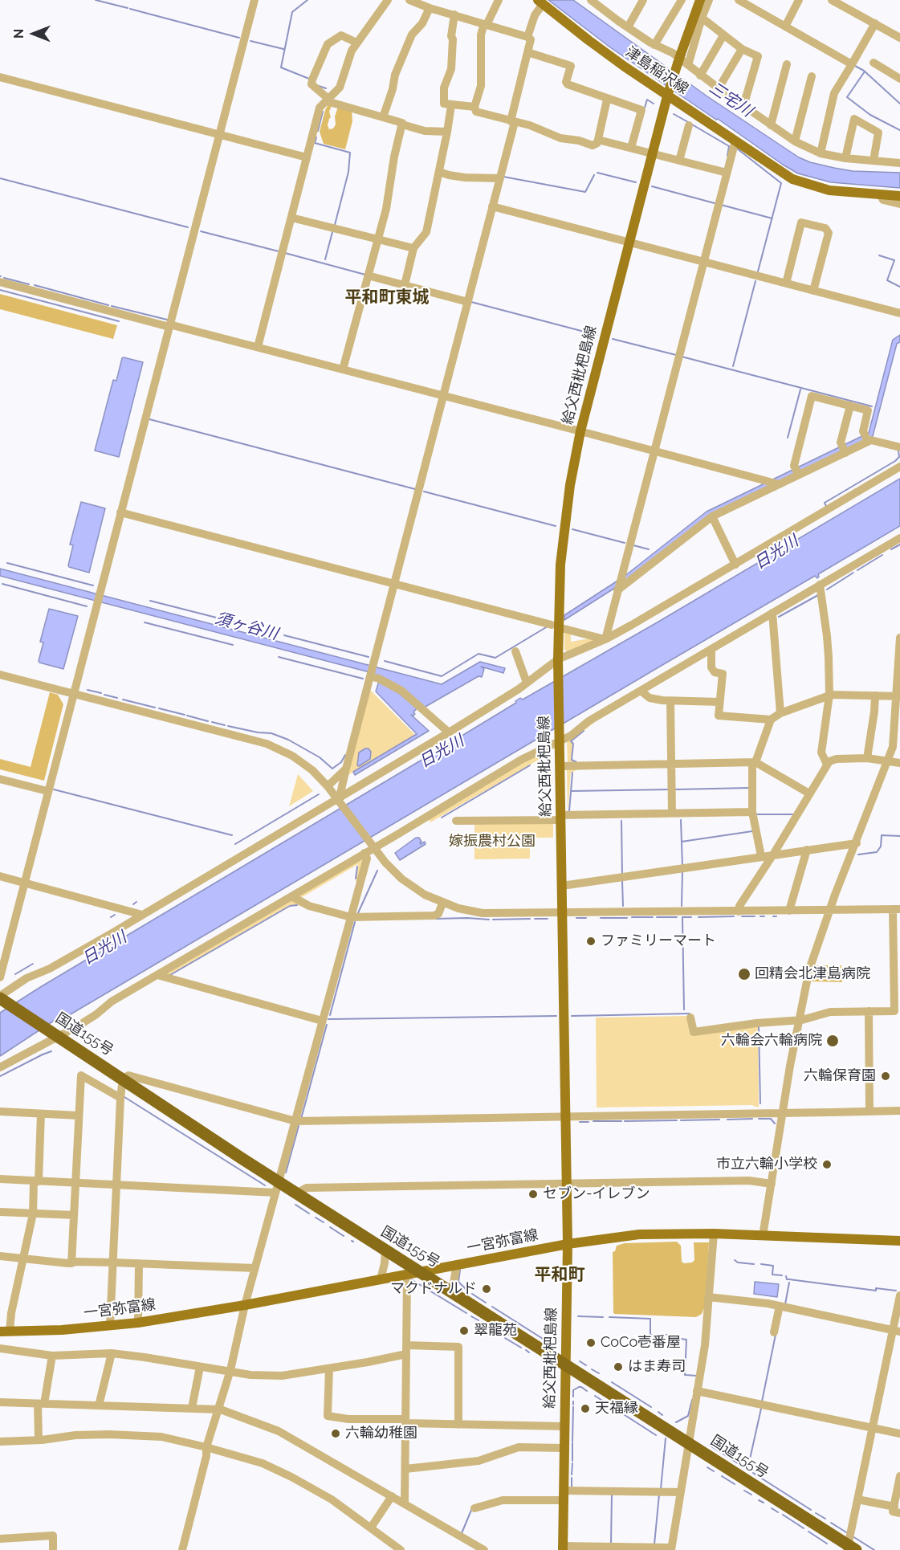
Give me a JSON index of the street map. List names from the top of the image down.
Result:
{
  "streets": {
    "highway": ["国道155号"],
    "main road": ["津島稲沢線", "給父西枇杷島線", "一宮弥富線"]
  },
  "crossings": [
    ["津島稲沢線", "給父西枇杷島線"],
    ["給父西枇杷島線", "国道155号"],
    ["給父西枇杷島線", "一宮弥富線"],
    ["国道155号", "一宮弥富線"]
  ],
  "districts": ["平和町東城", "平和町"],
  "water": ["三宅川", "日光川", "須ヶ谷川"],
  "parks": ["嫁振農村公園"],
  "places": [
    "ファミリーマート",
    "回精会北津島病院",
    "六輪会六輪病院",
    "六輪保育園",
    "市立六輪小学校",
    "セブン-イレブン",
    "マクドナルド",
    "翠龍苑",
    "CoCo壱番屋",
    "はま寿司",
    "天福縁",
    "六輪幼稚園"
  ],
  "north": "left"
}
